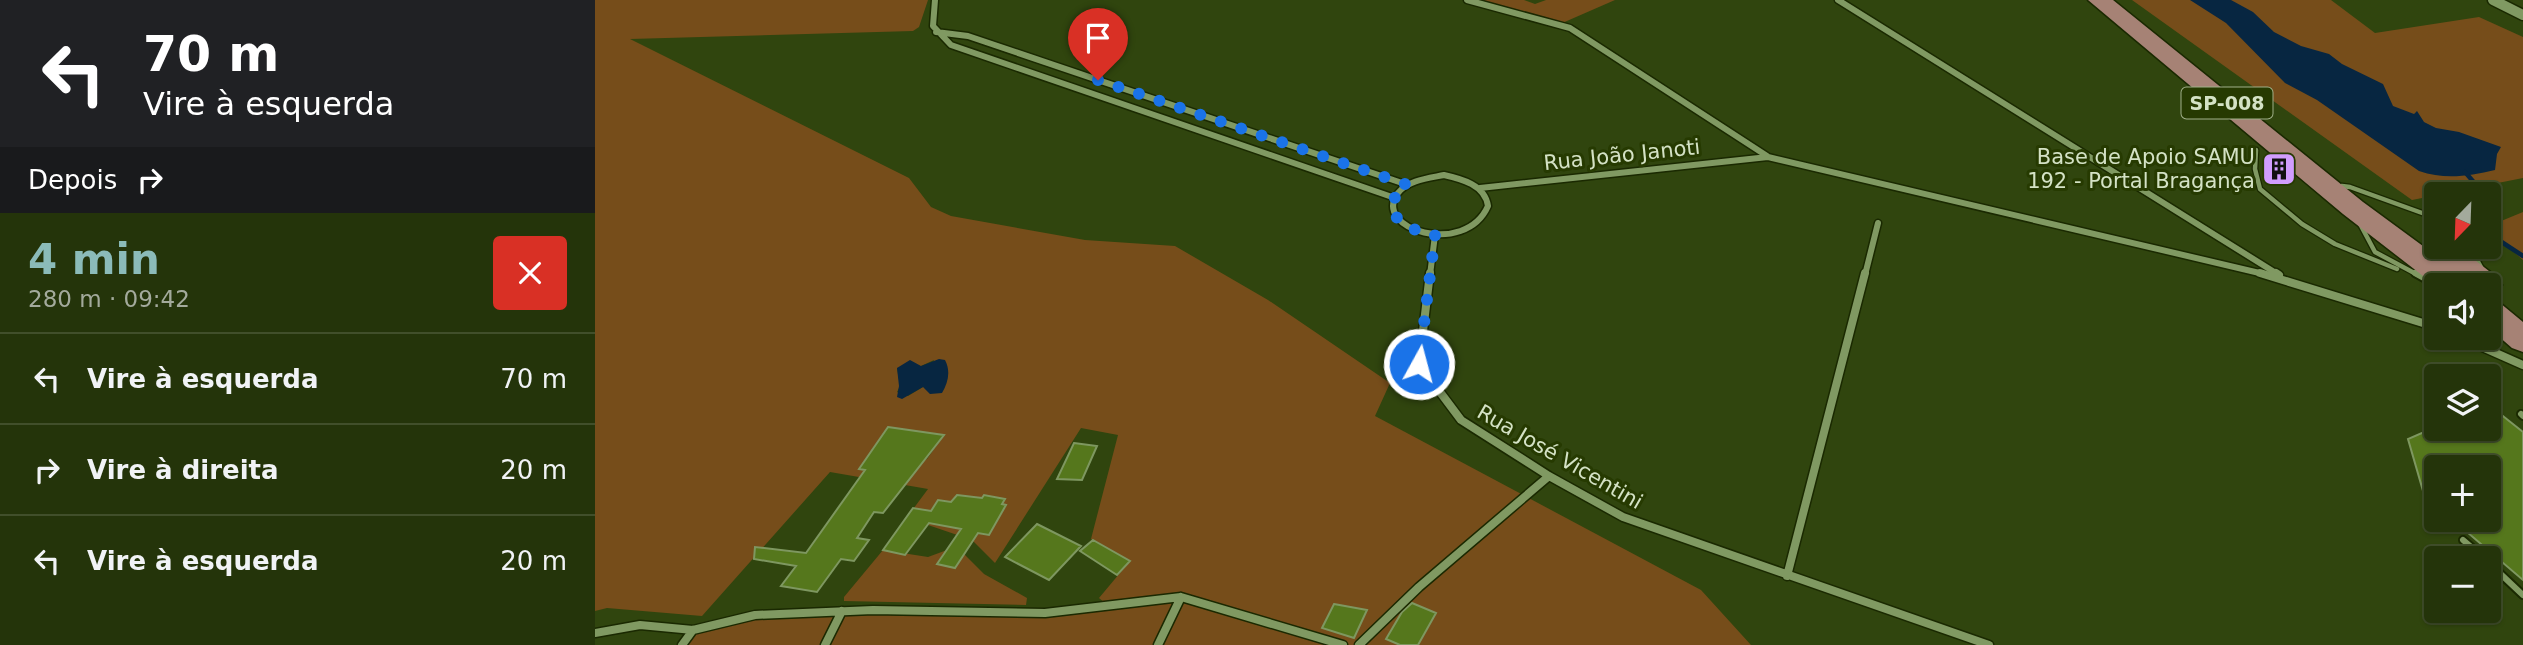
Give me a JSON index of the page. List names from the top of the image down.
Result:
{
  "streets": {
    "main road": ["SP-008"],
    "street": ["Rua João Janoti", "Rua José Vicentini"]
  },
  "crossings": [
    ["Rua João Janoti", "Rua José Vicentini"]
  ],
  "places": {
    "building": ["Base de Apoio SAMU 192 - Portal Bragança"]
  },
  "north": "bottom left",
  "page": {
    "turn": ["70 m", "Vire à esquerda"],
    "then": "Depois",
    "map_buttons": ["+", "−"],
    "heading": ["4 min", "280 m · 09:42"],
    "list": [
      {
        "name": "Vire à esquerda",
        "value": "70 m"
      },
      {
        "name": "Vire à direita",
        "value": "20 m"
      },
      {
        "name": "Vire à esquerda",
        "value": "20 m"
      }
    ]
  }
}
